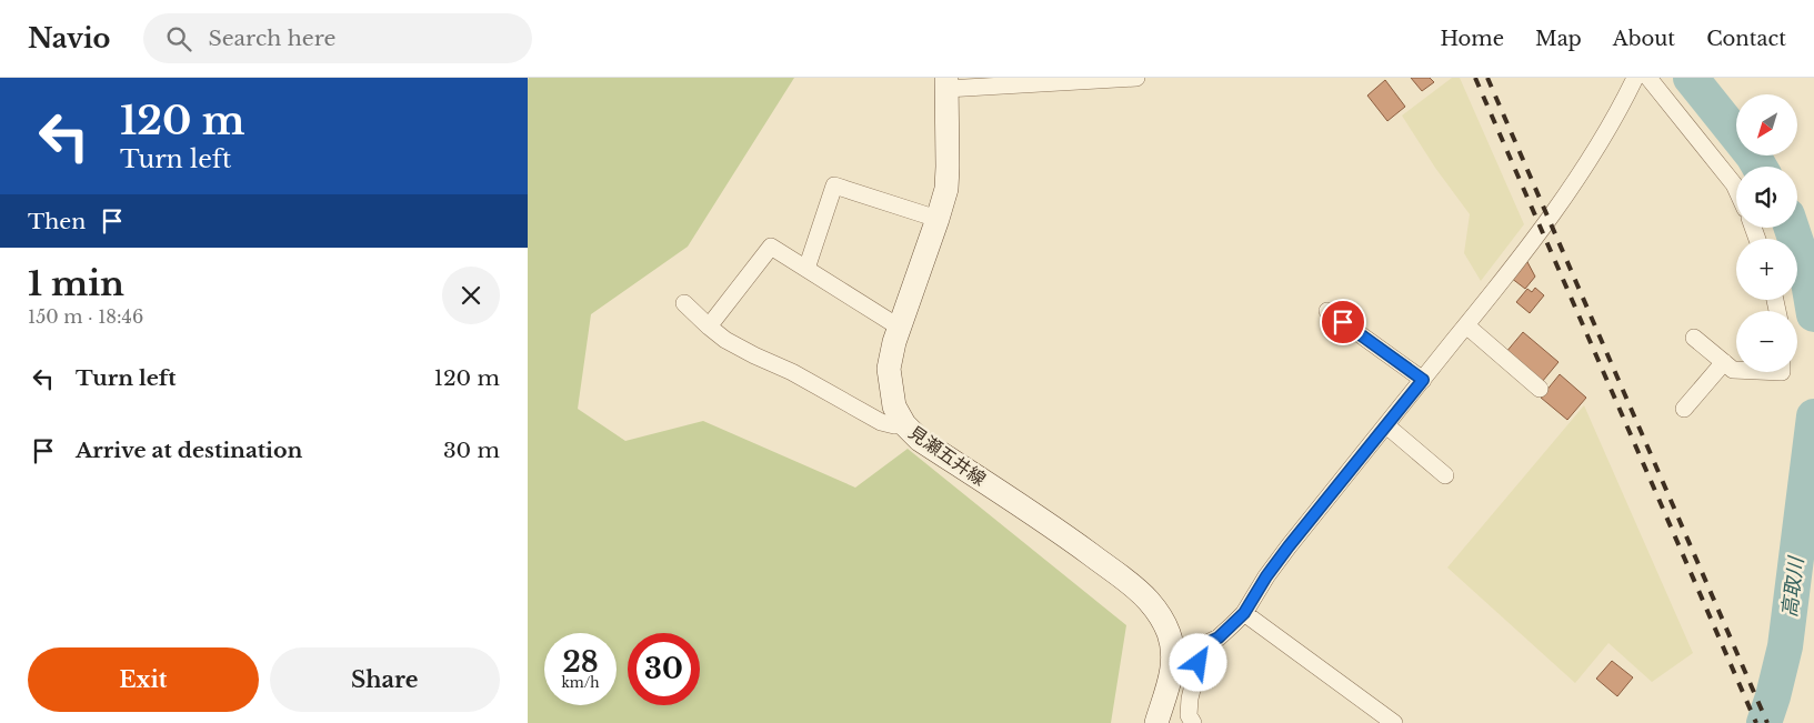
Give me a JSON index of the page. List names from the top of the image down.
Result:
{
  "streets": {
    "main road": ["見瀬五井線"]
  },
  "water": ["高取川"],
  "north": "bottom left",
  "page": {
    "header": "Navio",
    "search": "Search here",
    "nav": [
      "Home",
      "Map",
      "About",
      "Contact"
    ],
    "turn": ["120 m", "Turn left"],
    "map_buttons": ["+", "−"],
    "then": "Then",
    "heading": ["1 min", "150 m · 18:46"],
    "list": [
      {
        "name": "Turn left",
        "value": "120 m"
      },
      {
        "name": "Arrive at destination",
        "value": "30 m"
      }
    ],
    "speed": "28 km/h",
    "limit": "30",
    "buttons": ["Exit", "Share"]
  }
}
